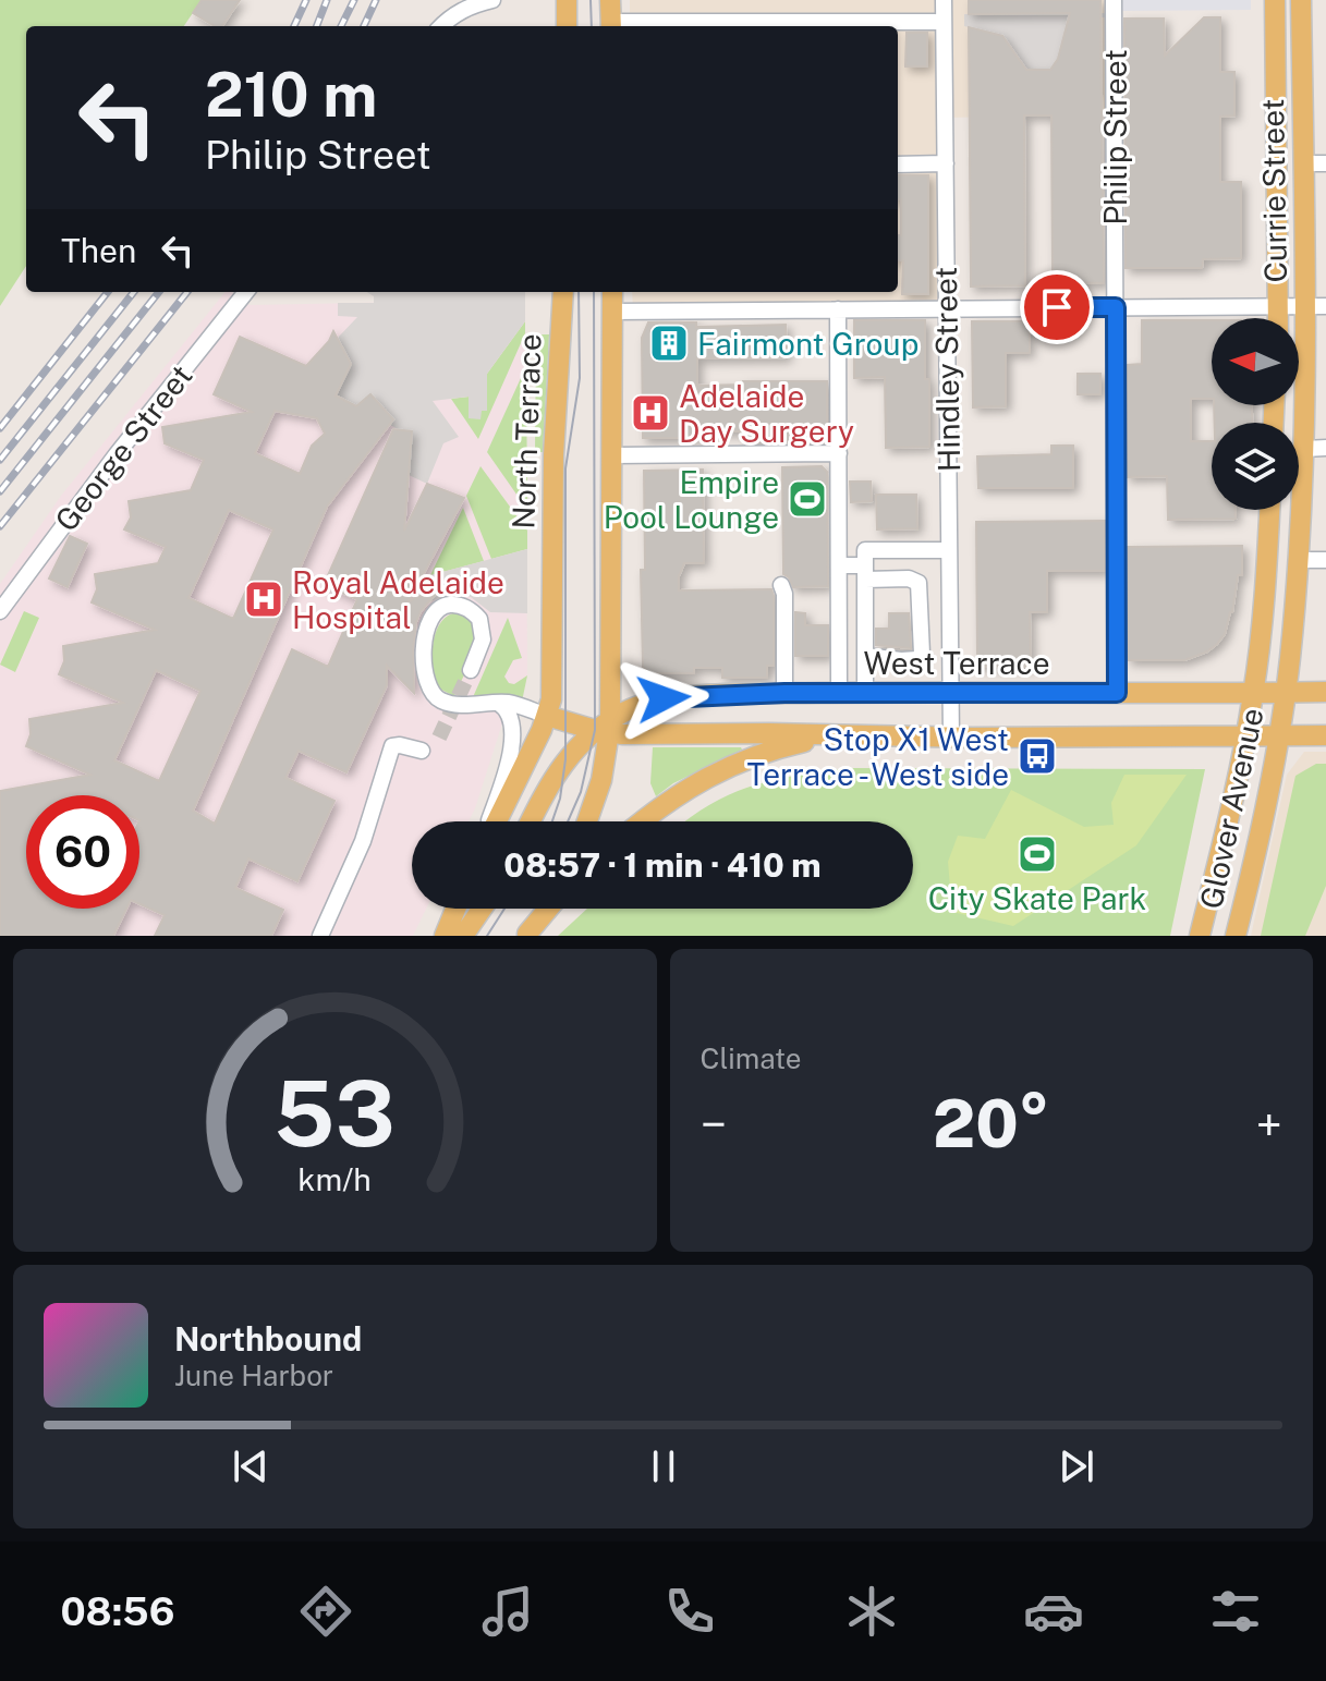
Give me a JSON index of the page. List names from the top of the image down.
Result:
{
  "streets": {
    "main road": [
      "Currie Street",
      "North Terrace",
      "West Terrace",
      "Glover Avenue"
    ],
    "street": ["Philip Street", "Hindley Street", "George Street"]
  },
  "crossings": [
    ["Philip Street", "West Terrace"],
    ["Currie Street", "West Terrace"],
    ["Currie Street", "Glover Avenue"],
    ["Hindley Street", "West Terrace"],
    ["West Terrace", "Glover Avenue"]
  ],
  "places": {
    "building": ["Fairmont Group"],
    "hospital": ["Adelaide Day Surgery", "Royal Adelaide Hospital"],
    "sports": ["Empire Pool Lounge", "City Skate Park"],
    "bus stop": ["Stop X1 West Terrace - West side"]
  },
  "north": "left",
  "page": {
    "turn": ["210 m", "Philip Street"],
    "then": "Then",
    "limit": "60",
    "trip": "08:57 · 1 min · 410 m",
    "tile": "Climate",
    "heat": ["−", "20°", "+"],
    "song": ["Northbound", "June Harbor"],
    "tabs": "08:56",
    "gauge": ["53", "km/h"]
  }
}
